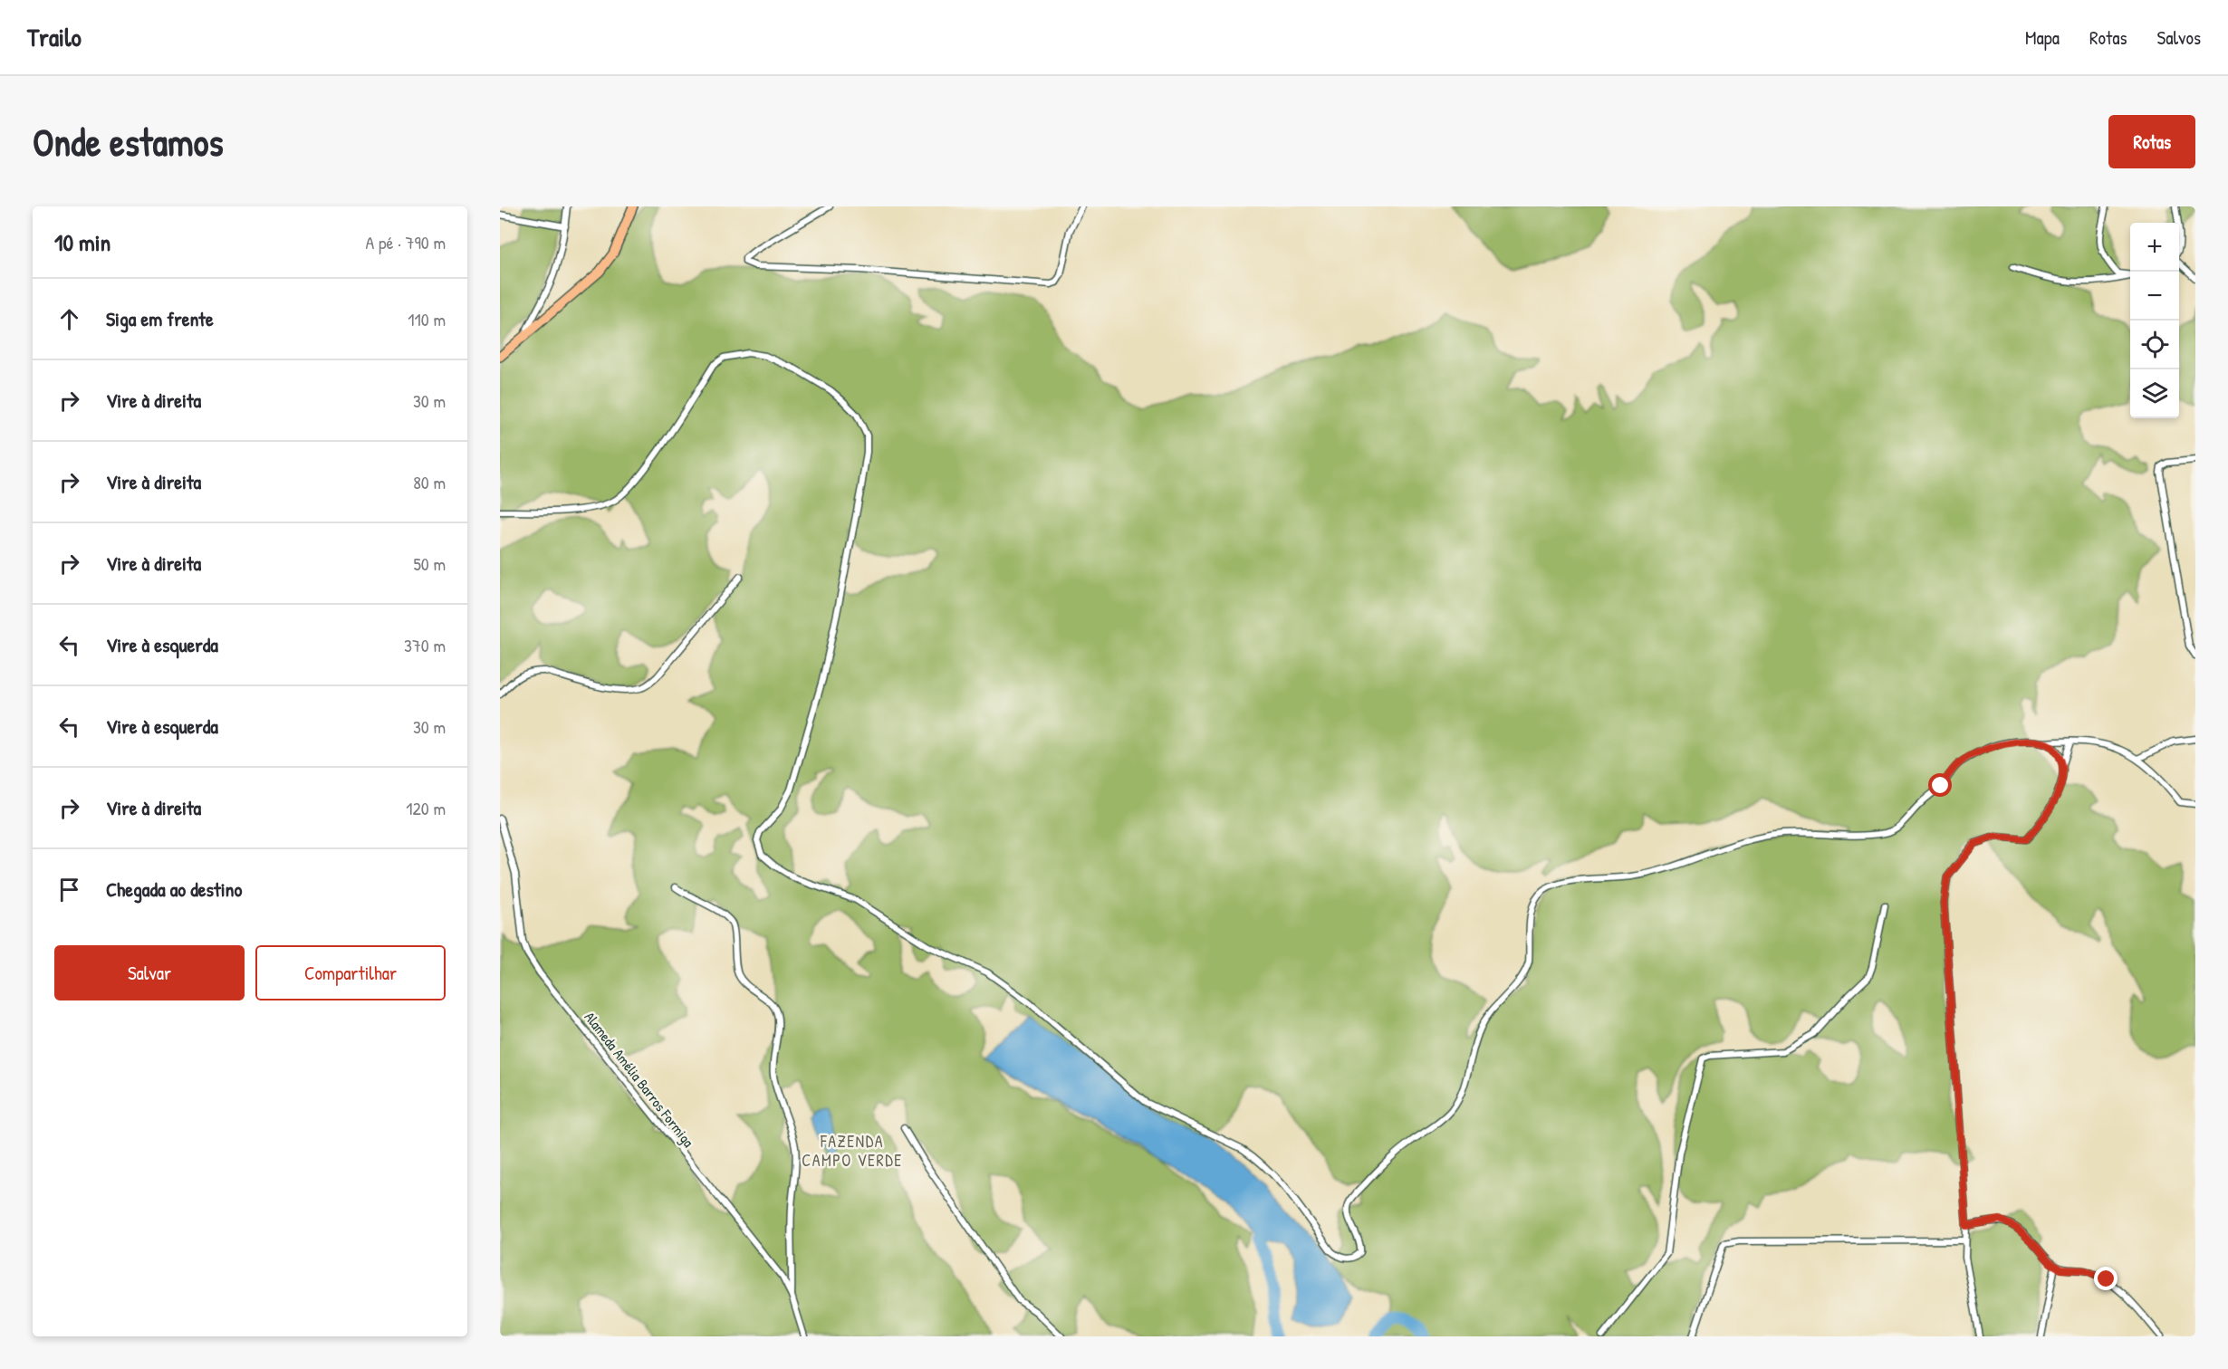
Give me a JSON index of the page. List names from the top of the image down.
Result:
{
  "streets": {
    "street": ["Alameda Amélia Barros Formiga"]
  },
  "districts": ["FAZENDA CAMPO VERDE"],
  "page": {
    "header": "Trailo",
    "nav": ["Mapa", "Rotas", "Salvos"],
    "buttons": [
      "Rotas",
      ["Salvar", "Compartilhar"]
    ],
    "title": "Onde estamos",
    "heading": ["10 min", "A pé · 790 m"],
    "map_buttons": ["+", "−"],
    "list": [
      ["Siga em frente", "110 m"],
      ["Vire à direita", "30 m"],
      ["Vire à direita", "80 m"],
      ["Vire à direita", "50 m"],
      ["Vire à esquerda", "370 m"],
      ["Vire à esquerda", "30 m"],
      ["Vire à direita", "120 m"],
      "Chegada ao destino"
    ]
  }
}
